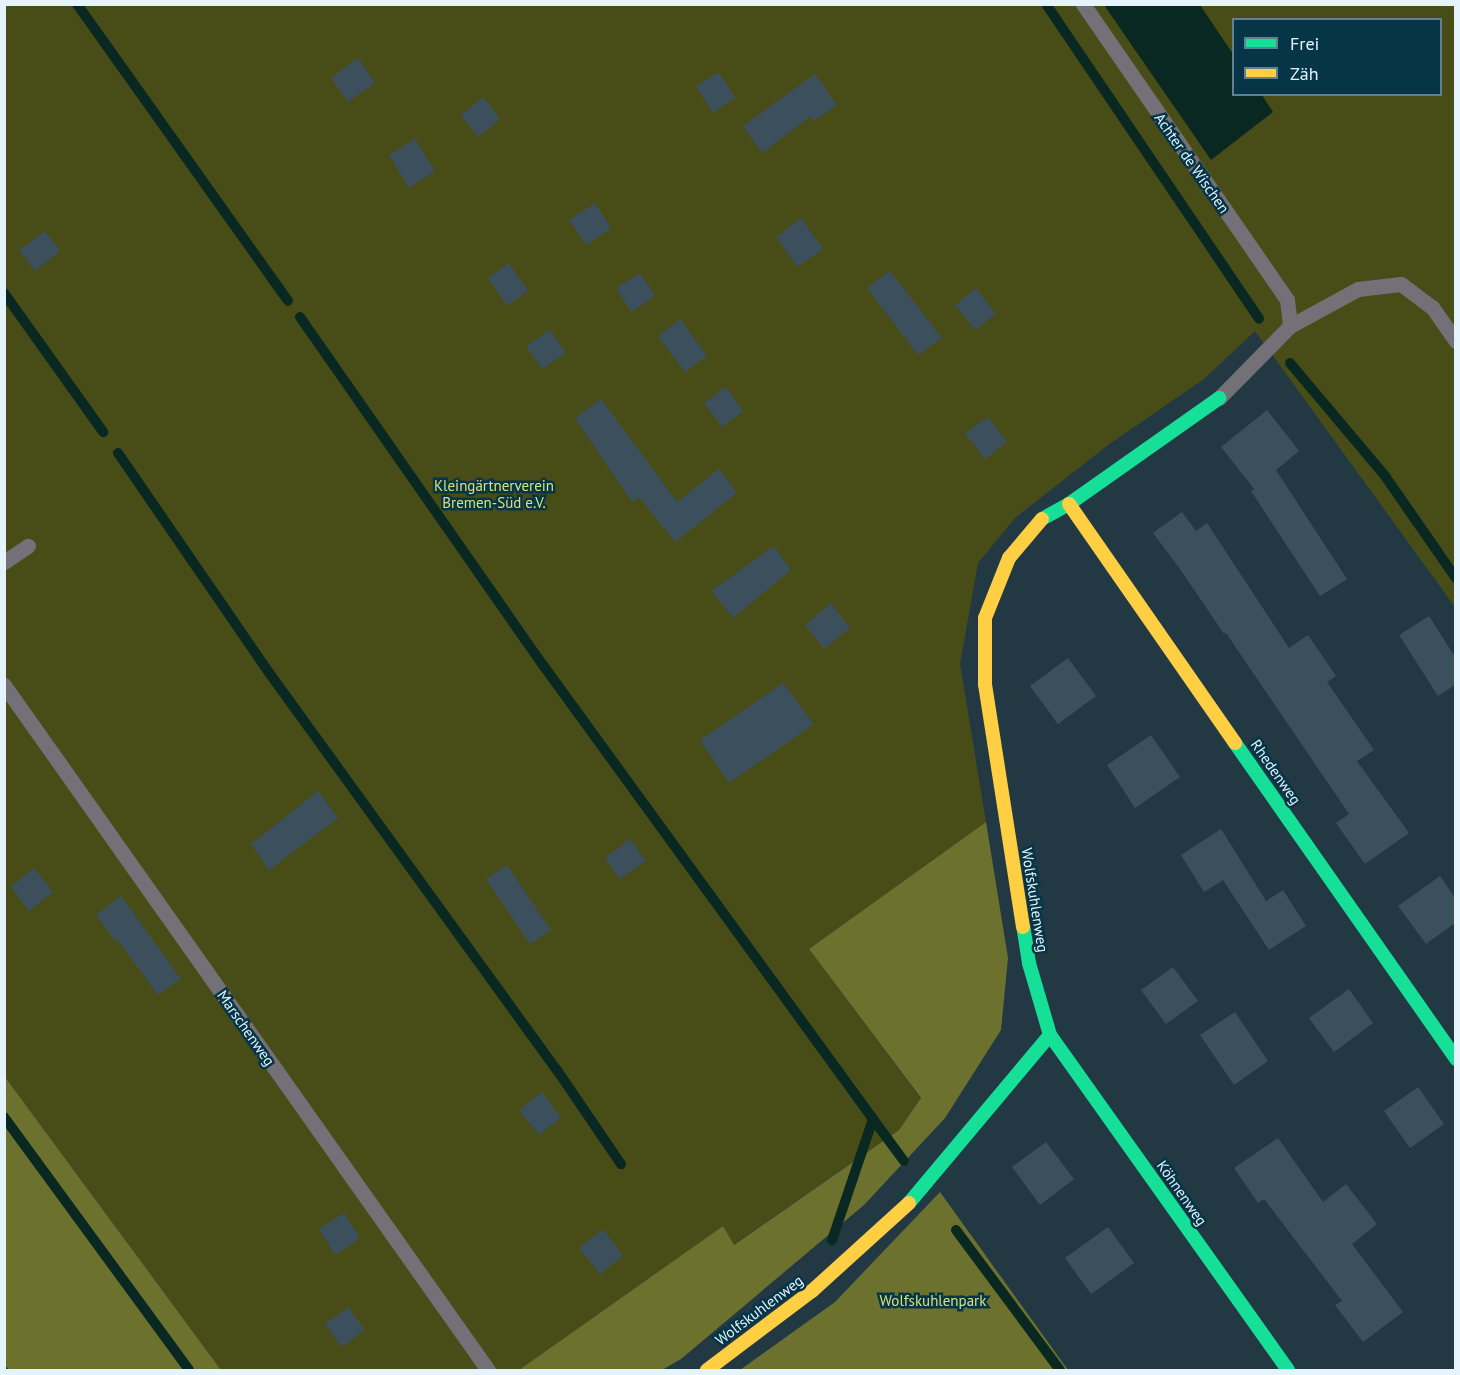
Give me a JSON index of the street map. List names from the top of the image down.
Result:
{
  "streets": {
    "street": ["Rhedenweg", "Wolfskuhlenweg", "Köhnenweg"],
    "lane": ["Achter de Wischen", "Marschenweg"]
  },
  "crossings": [
    ["Rhedenweg", "Wolfskuhlenweg"],
    ["Wolfskuhlenweg", "Köhnenweg"]
  ],
  "parks": ["Kleingärtnerverein Bremen-Süd e.V.", "Wolfskuhlenpark"],
  "legend": ["Frei", "Zäh"]
}
